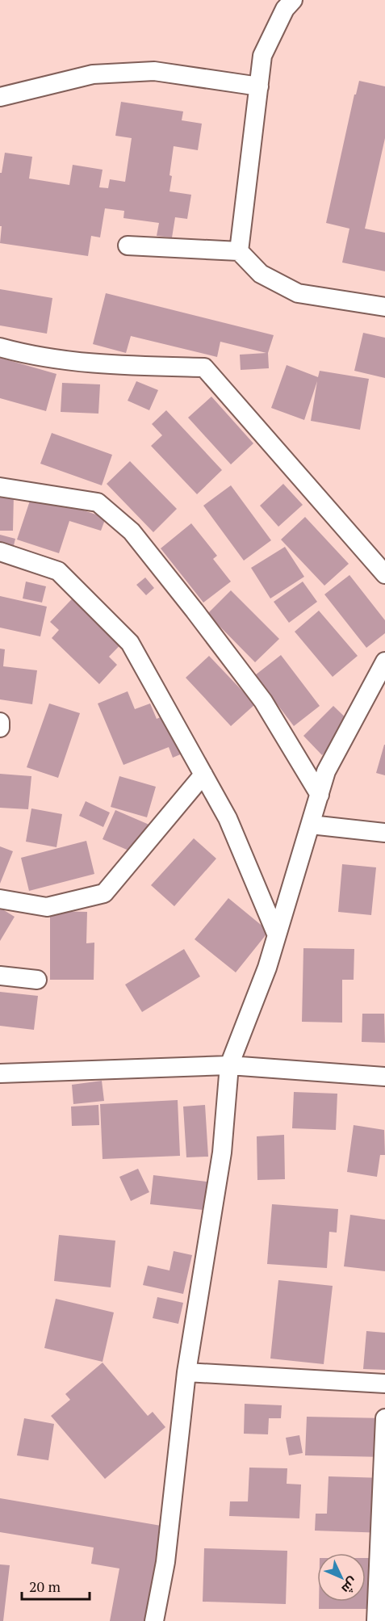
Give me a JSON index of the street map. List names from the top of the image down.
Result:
{
  "scale_bar": "20 m",
  "north": "bottom right"
}
